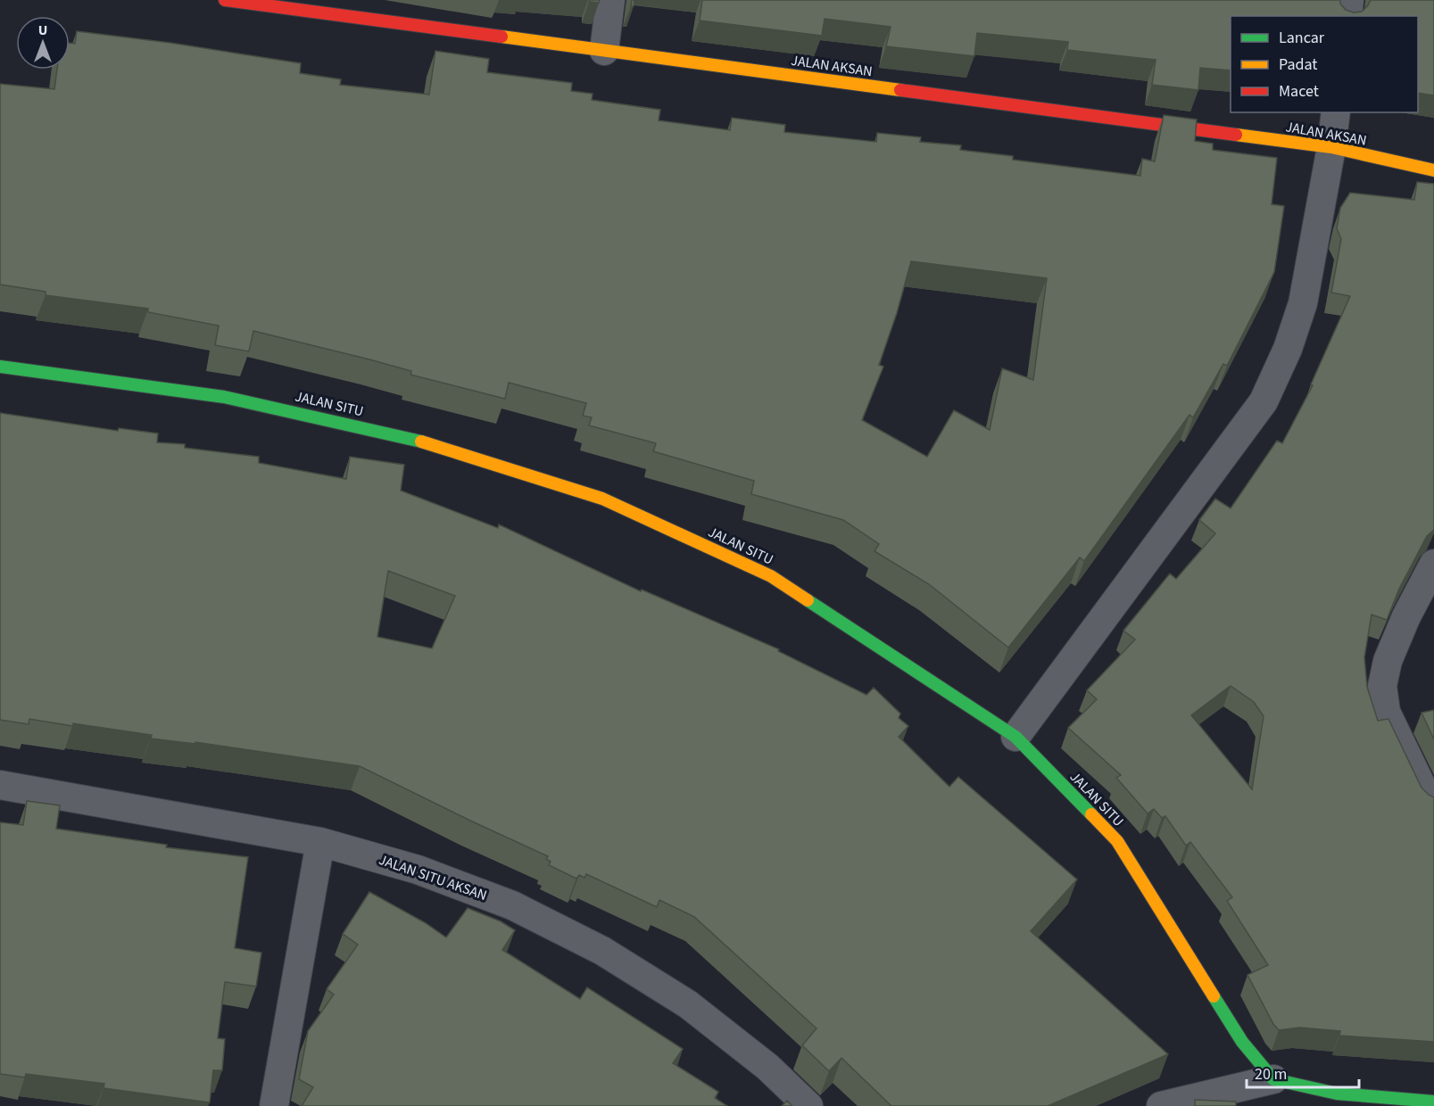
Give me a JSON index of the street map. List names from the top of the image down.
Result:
{
  "streets": {
    "street": ["JALAN AKSAN", "JALAN SITU", "JALAN SITU AKSAN"]
  },
  "legend": ["Lancar", "Padat", "Macet"],
  "scale_bar": "20 m",
  "north": "top"
}
